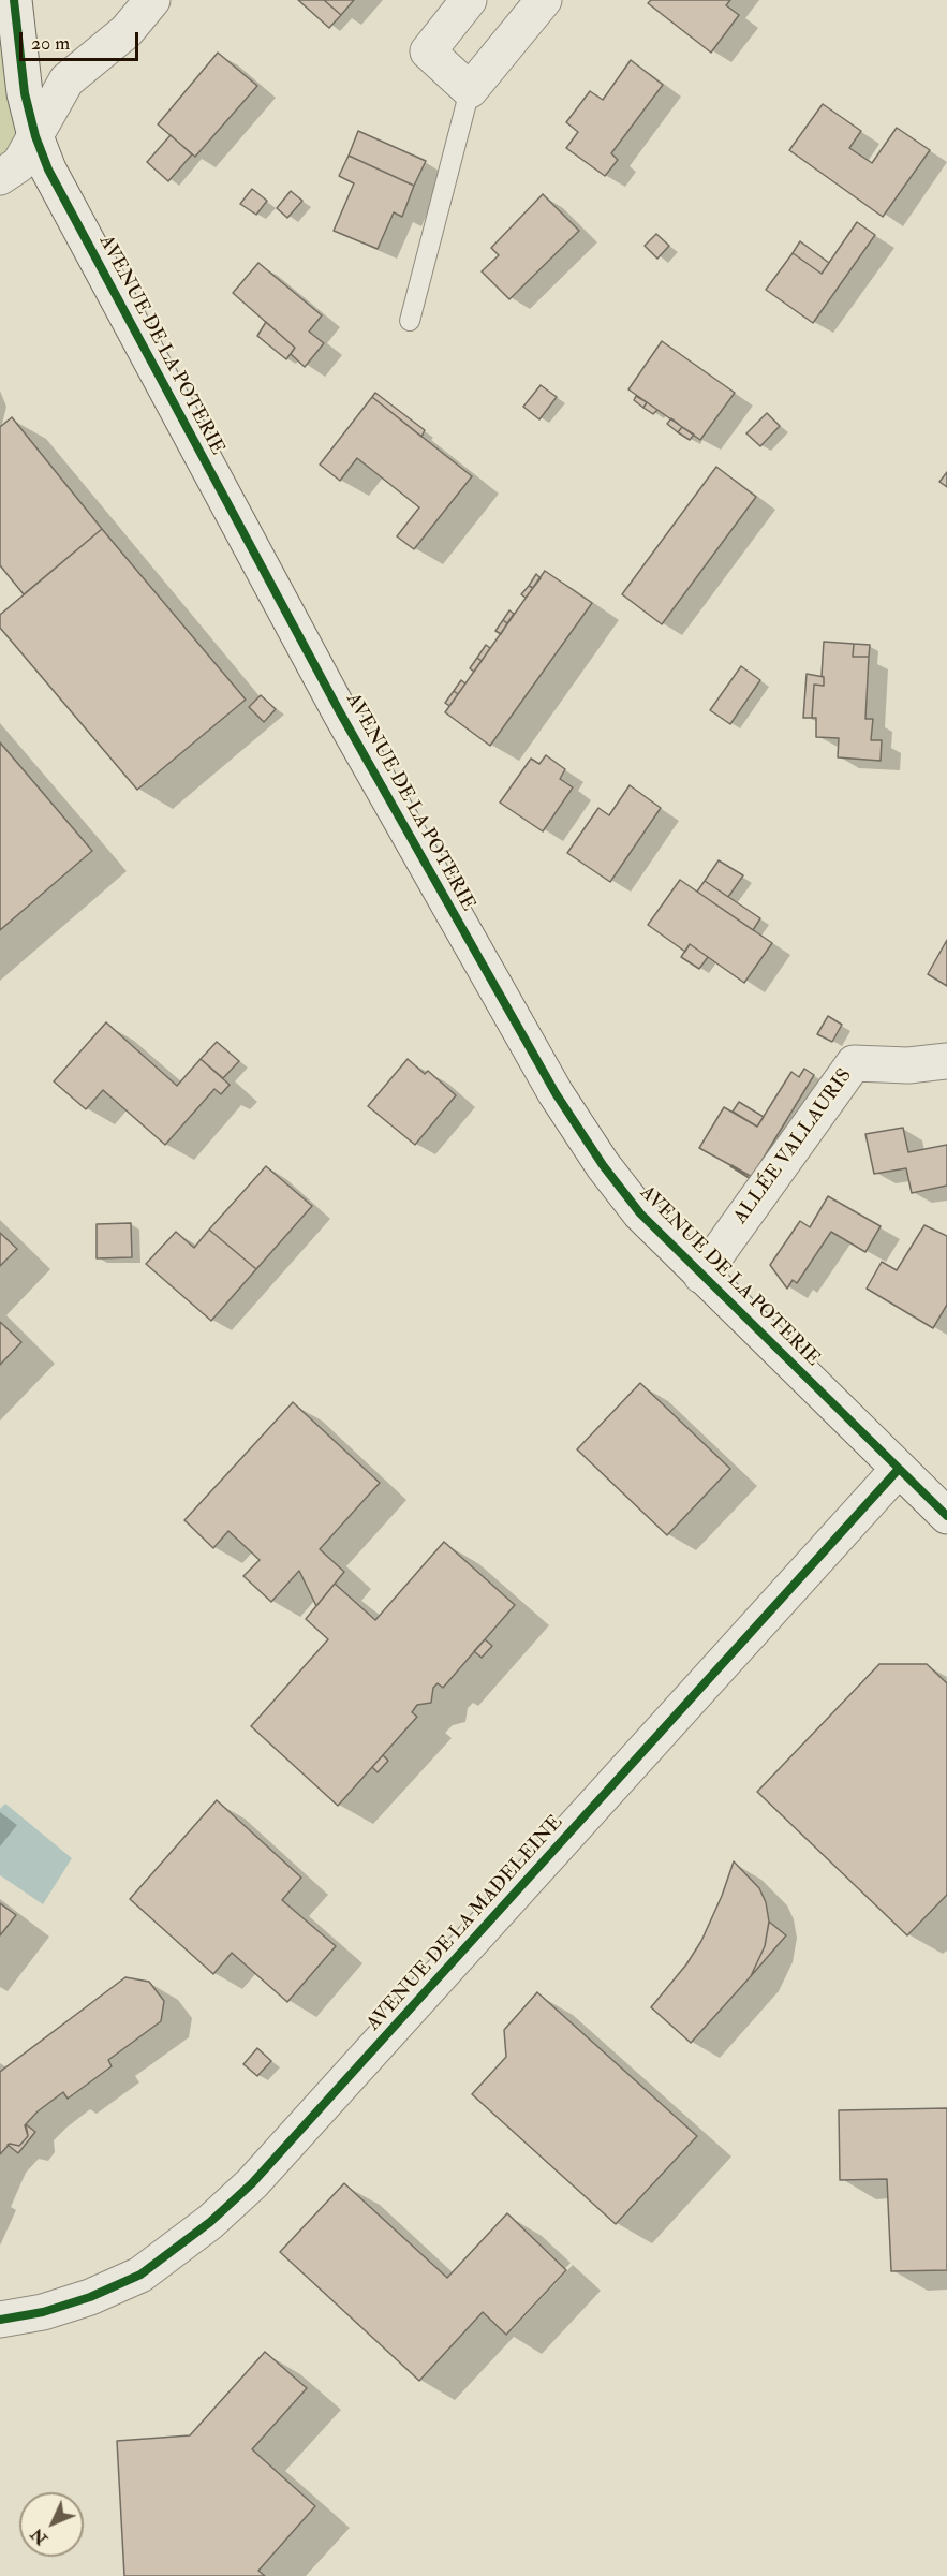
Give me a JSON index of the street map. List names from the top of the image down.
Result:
{
  "streets": {
    "street": ["AVENUE DE LA POTERIE", "ALLÉE VALLAURIS", "AVENUE DE LA MADELEINE"]
  },
  "crossings": [
    ["AVENUE DE LA POTERIE", "ALLÉE VALLAURIS"],
    ["AVENUE DE LA POTERIE", "AVENUE DE LA MADELEINE"]
  ],
  "scale_bar": "20 m",
  "north": "bottom left"
}
